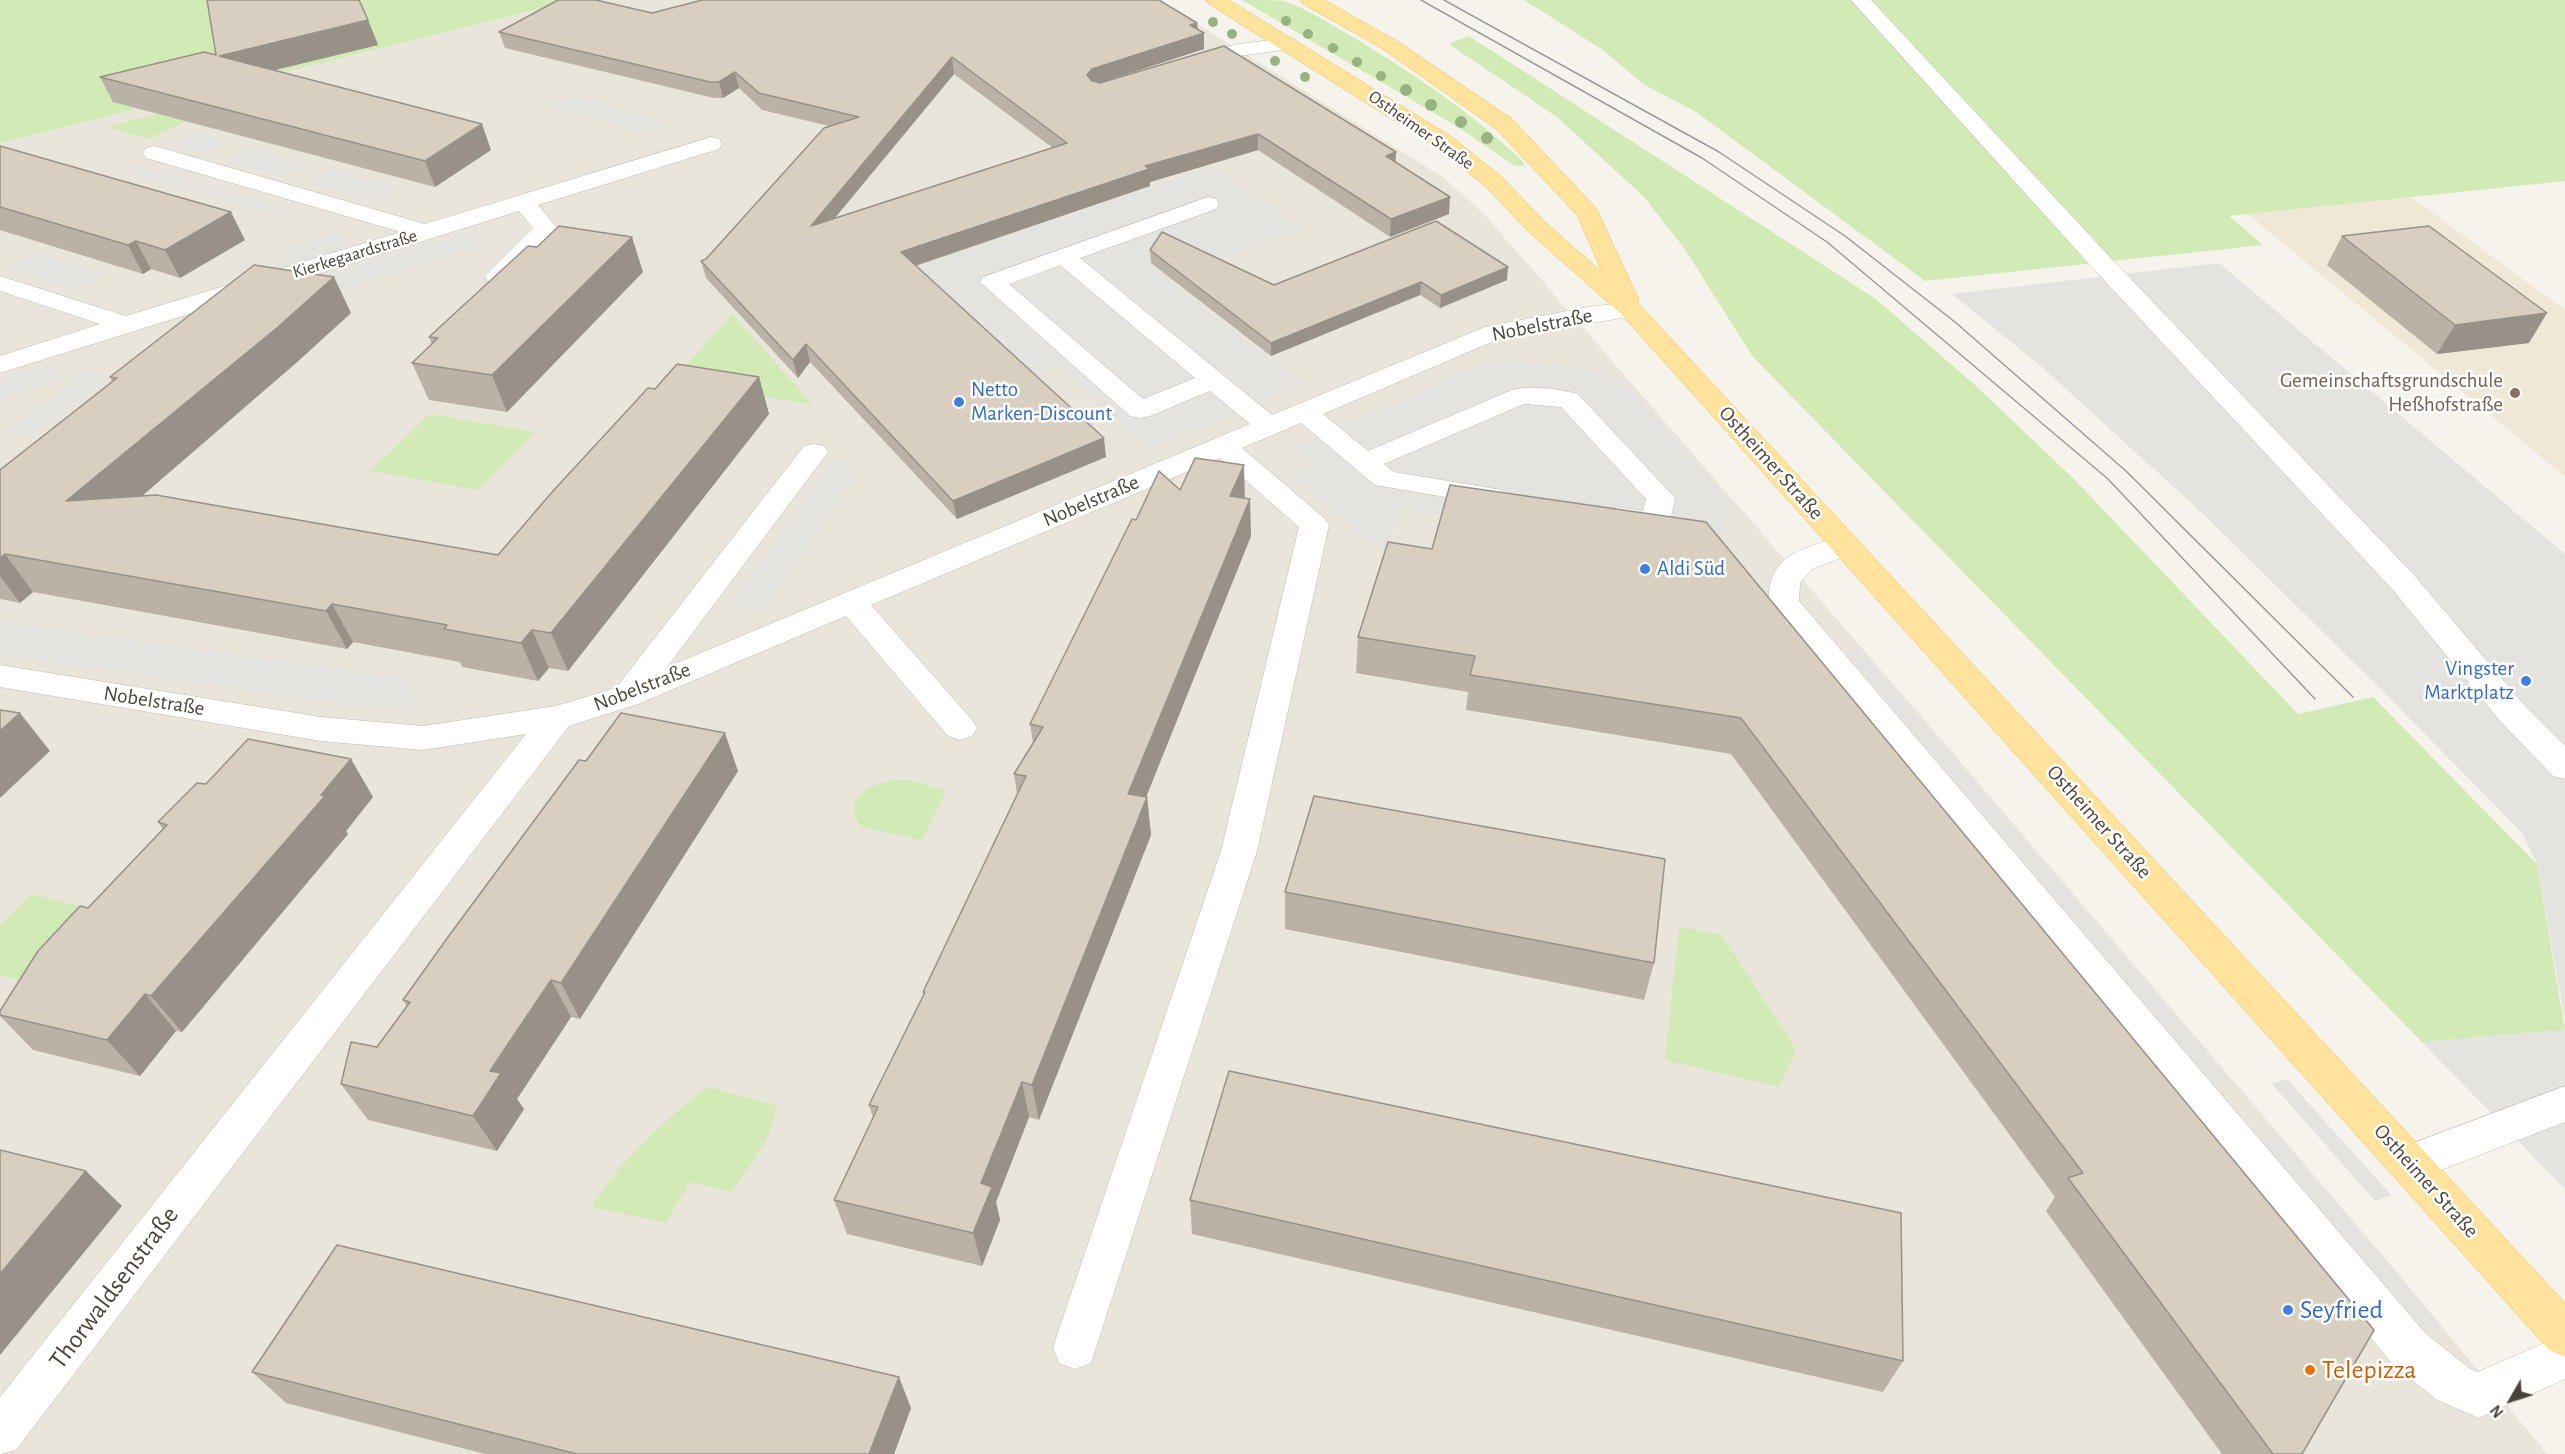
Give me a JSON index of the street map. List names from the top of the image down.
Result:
{
  "streets": {
    "main road": ["Ostheimer Straße"],
    "street": ["Kierkegaardstraße", "Nobelstraße", "Thorwaldsenstraße"]
  },
  "crossings": [
    ["Ostheimer Straße", "Nobelstraße"],
    ["Nobelstraße", "Thorwaldsenstraße"]
  ],
  "places": [
    "Gemeinschaftsgrundschule Heßhofstraße",
    "Netto Marken-Discount",
    "Aldi Süd",
    "Vingster Marktplatz",
    "Seyfried",
    "Telepizza"
  ],
  "north": "bottom left"
}
